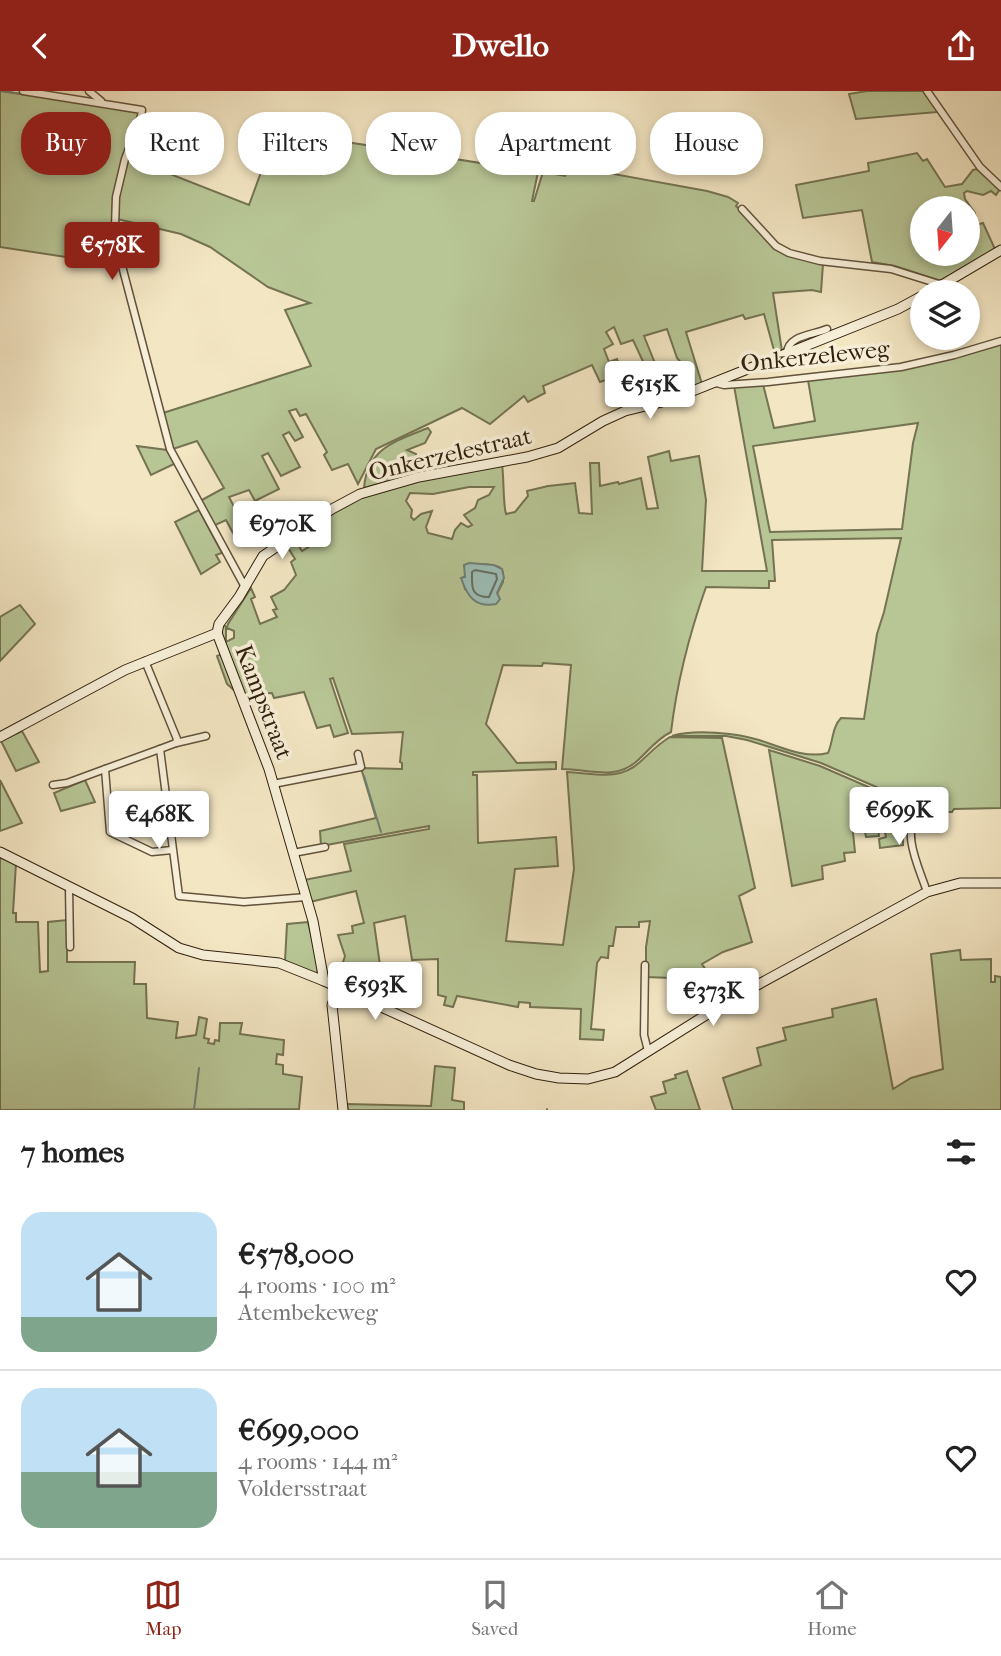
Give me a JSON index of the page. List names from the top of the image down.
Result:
{
  "streets": {
    "street": ["Onkerzeleweg", "Onkerzelestraat", "Kampstraat"]
  },
  "crossings": [
    ["Onkerzeleweg", "Onkerzelestraat"],
    ["Onkerzelestraat", "Kampstraat"]
  ],
  "north": "bottom",
  "page": {
    "header": "Dwello",
    "chip": [
      "Buy",
      "Rent",
      "Filters",
      "New",
      "Apartment",
      "House"
    ],
    "price": [
      "€578K",
      "€515K",
      "€970K",
      "€699K",
      "€468K",
      "€593K",
      "€373K"
    ],
    "heading": "7 homes",
    "list": [
      {
        "name": "€578,000",
        "note": "4 rooms · 100 m² · Atembekeweg"
      },
      {
        "name": "€699,000",
        "note": "4 rooms · 144 m² · Voldersstraat"
      }
    ],
    "tabs": ["Map", "Saved", "Home"]
  }
}
